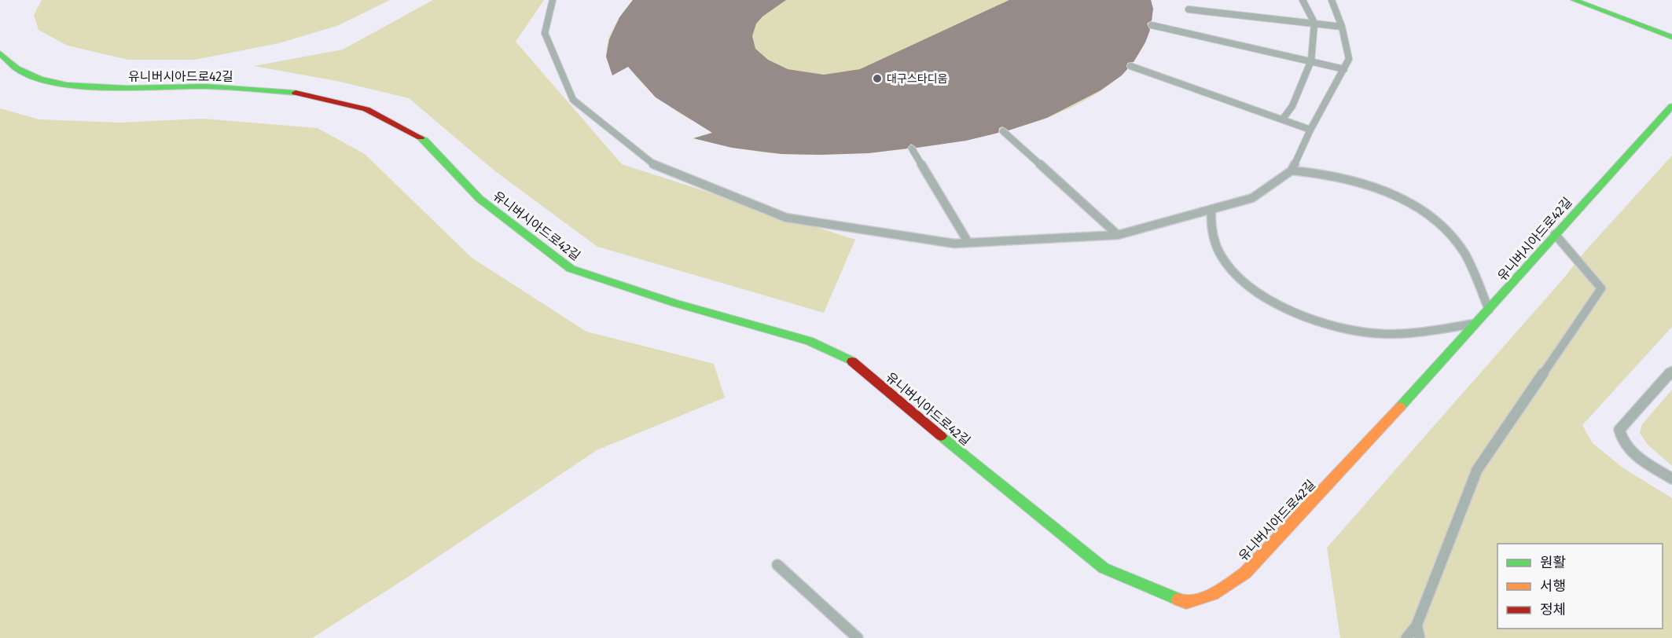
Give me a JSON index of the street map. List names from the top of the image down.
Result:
{
  "streets": {
    "street": ["유니버시아드로42길"]
  },
  "places": ["대구스타디움"],
  "legend": ["원활", "서행", "정체"]
}
